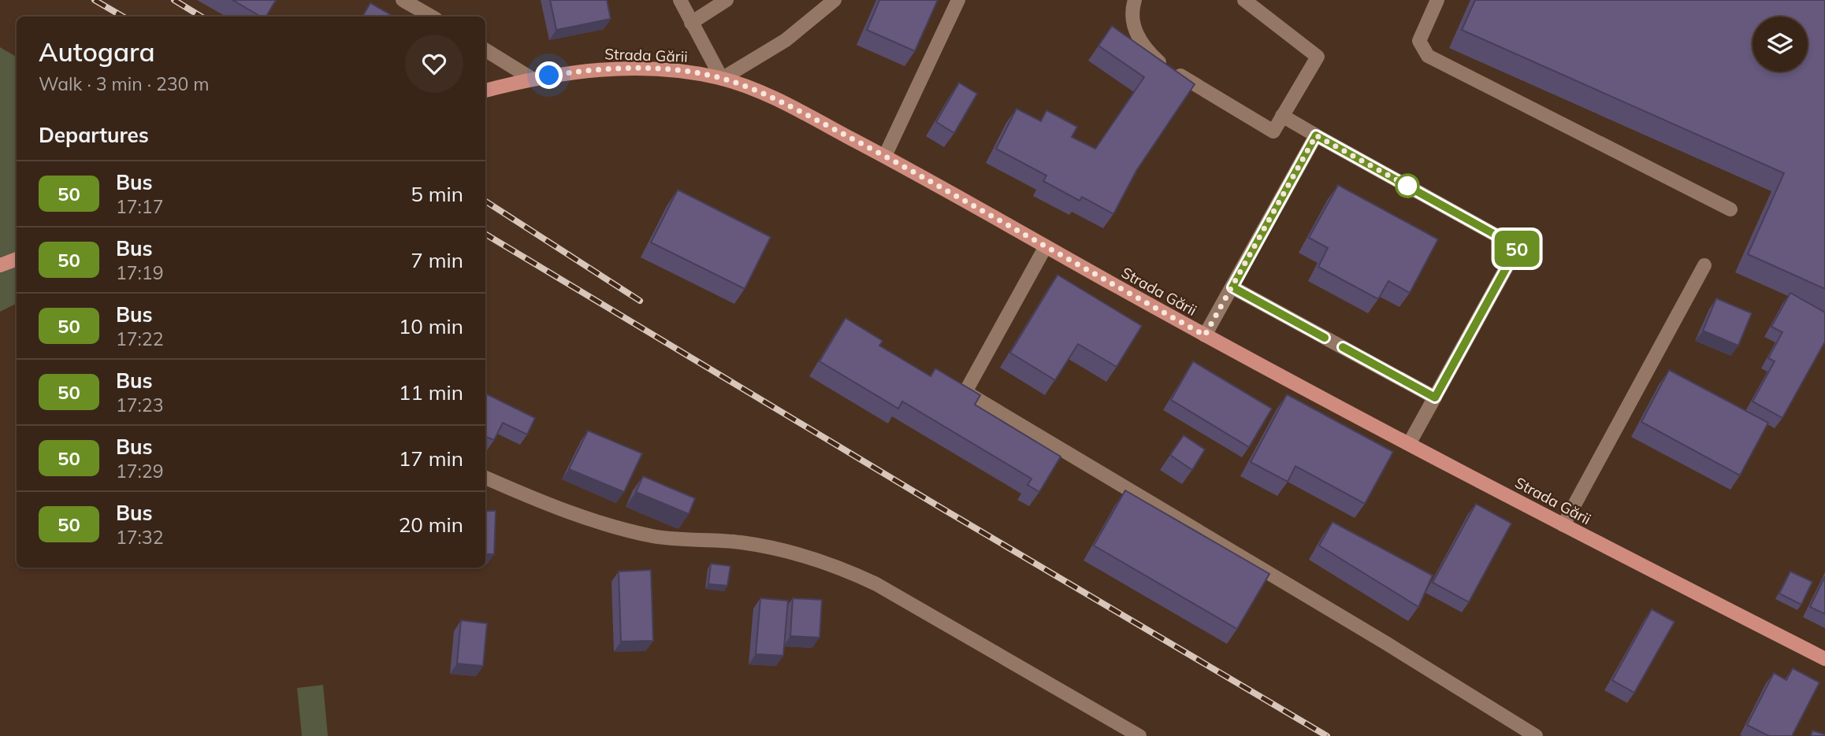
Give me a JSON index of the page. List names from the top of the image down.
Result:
{
  "streets": {
    "main road": ["Strada Gării"]
  },
  "lines": ["bus line 50"],
  "page": {
    "on_map": "50",
    "heading": [
      ["Autogara", "Walk · 3 min · 230 m"],
      "Departures"
    ],
    "list": [
      {
        "mark": "50",
        "name": "Bus",
        "note": "17:17",
        "value": "5 min"
      },
      {
        "mark": "50",
        "name": "Bus",
        "note": "17:19",
        "value": "7 min"
      },
      {
        "mark": "50",
        "name": "Bus",
        "note": "17:22",
        "value": "10 min"
      },
      {
        "mark": "50",
        "name": "Bus",
        "note": "17:23",
        "value": "11 min"
      },
      {
        "mark": "50",
        "name": "Bus",
        "note": "17:29",
        "value": "17 min"
      },
      {
        "mark": "50",
        "name": "Bus",
        "note": "17:32",
        "value": "20 min"
      }
    ]
  }
}
